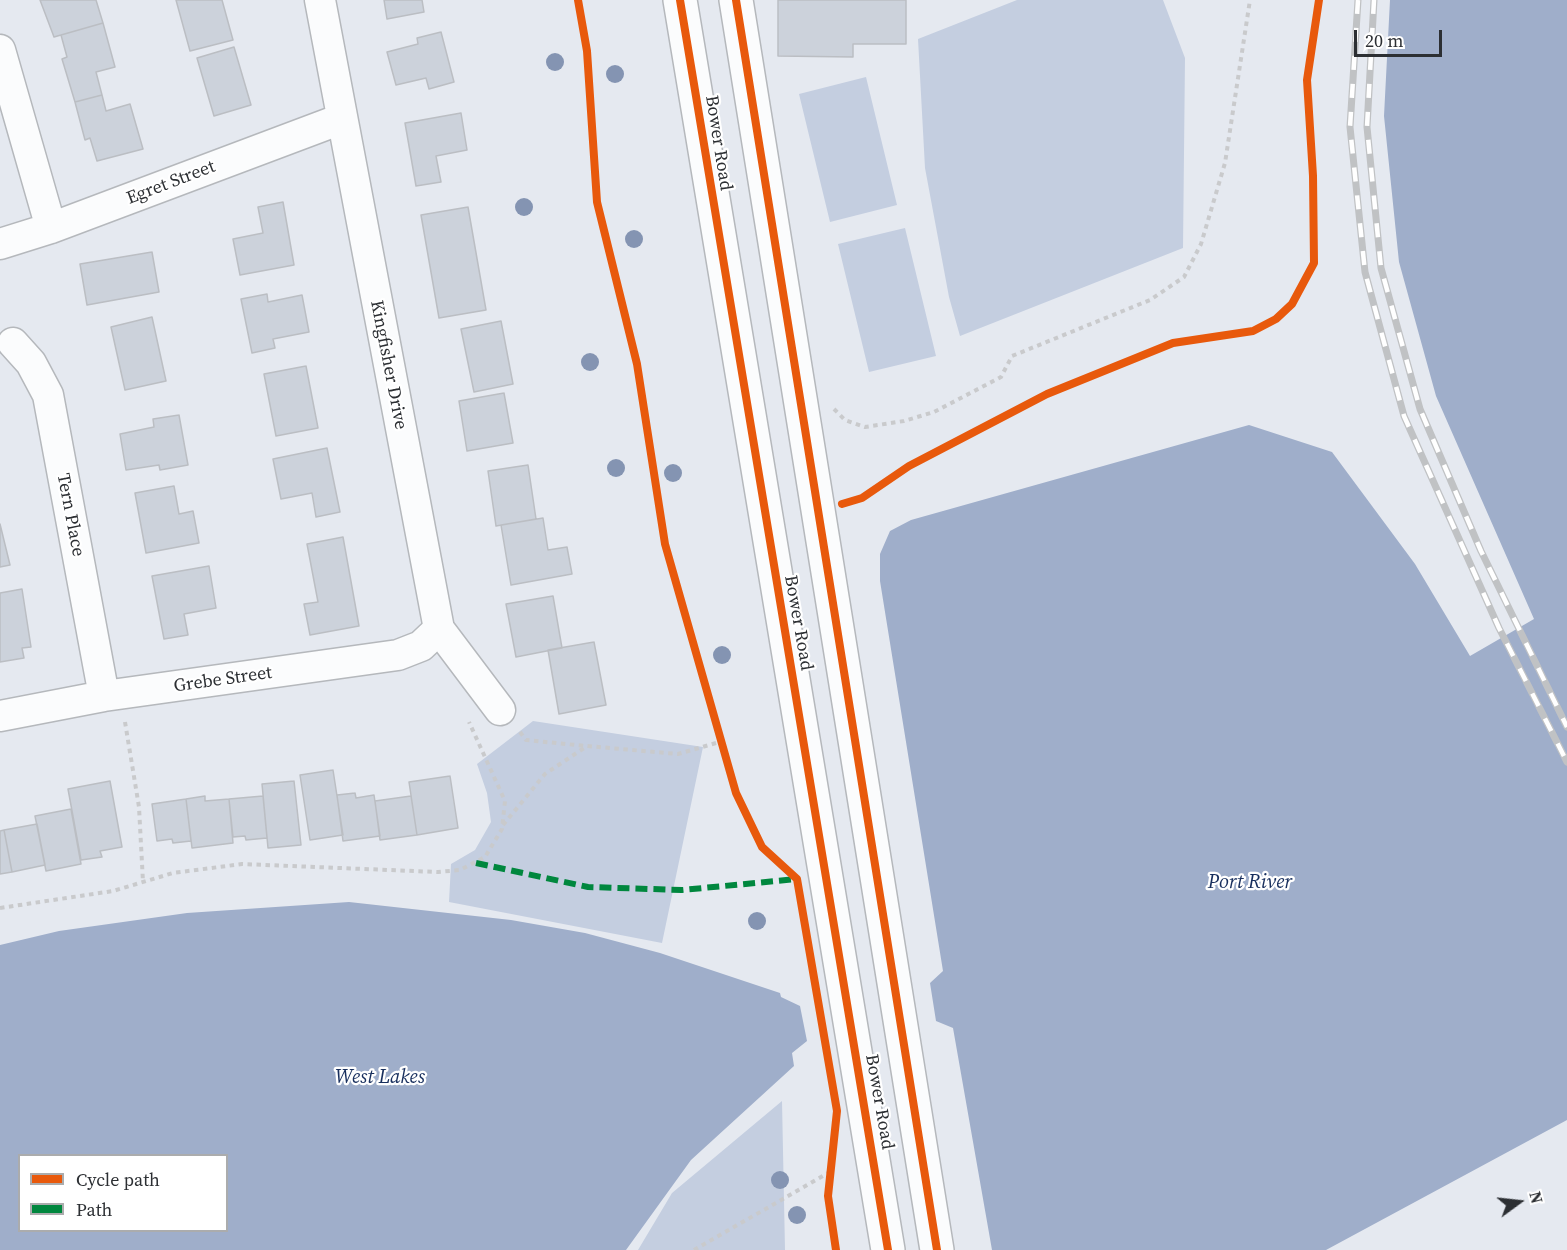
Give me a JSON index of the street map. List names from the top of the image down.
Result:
{
  "streets": {
    "main road": ["Bower Road"],
    "street": [
      "Egret Street",
      "Kingfisher Drive",
      "Tern Place",
      "Grebe Street"
    ]
  },
  "crossings": [
    ["Egret Street", "Kingfisher Drive"],
    ["Kingfisher Drive", "Grebe Street"],
    ["Tern Place", "Grebe Street"]
  ],
  "water": ["Port River", "West Lakes"],
  "legend": ["Cycle path", "Path"],
  "scale_bar": "20 m",
  "north": "right"
}
